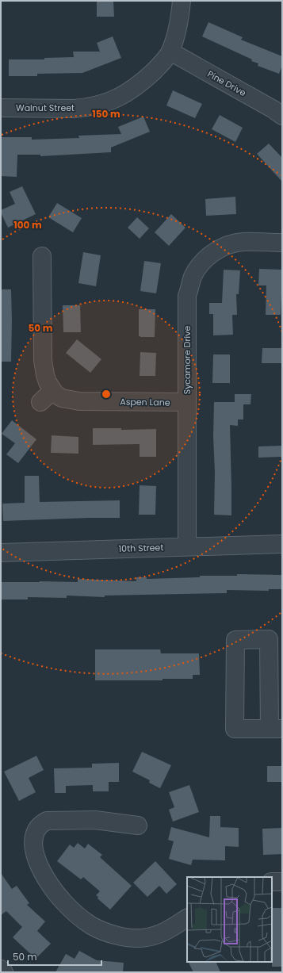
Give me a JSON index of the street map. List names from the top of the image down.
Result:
{
  "streets": {
    "street": [
      "Pine Drive",
      "Walnut Street",
      "Sycamore Drive",
      "Aspen Lane",
      "10th Street"
    ]
  },
  "crossings": [
    ["Pine Drive", "Walnut Street"],
    ["Sycamore Drive", "Aspen Lane"],
    ["Sycamore Drive", "10th Street"]
  ],
  "scale_bar": "50 m",
  "rings": ["150 m", "100 m", "50 m"]
}
